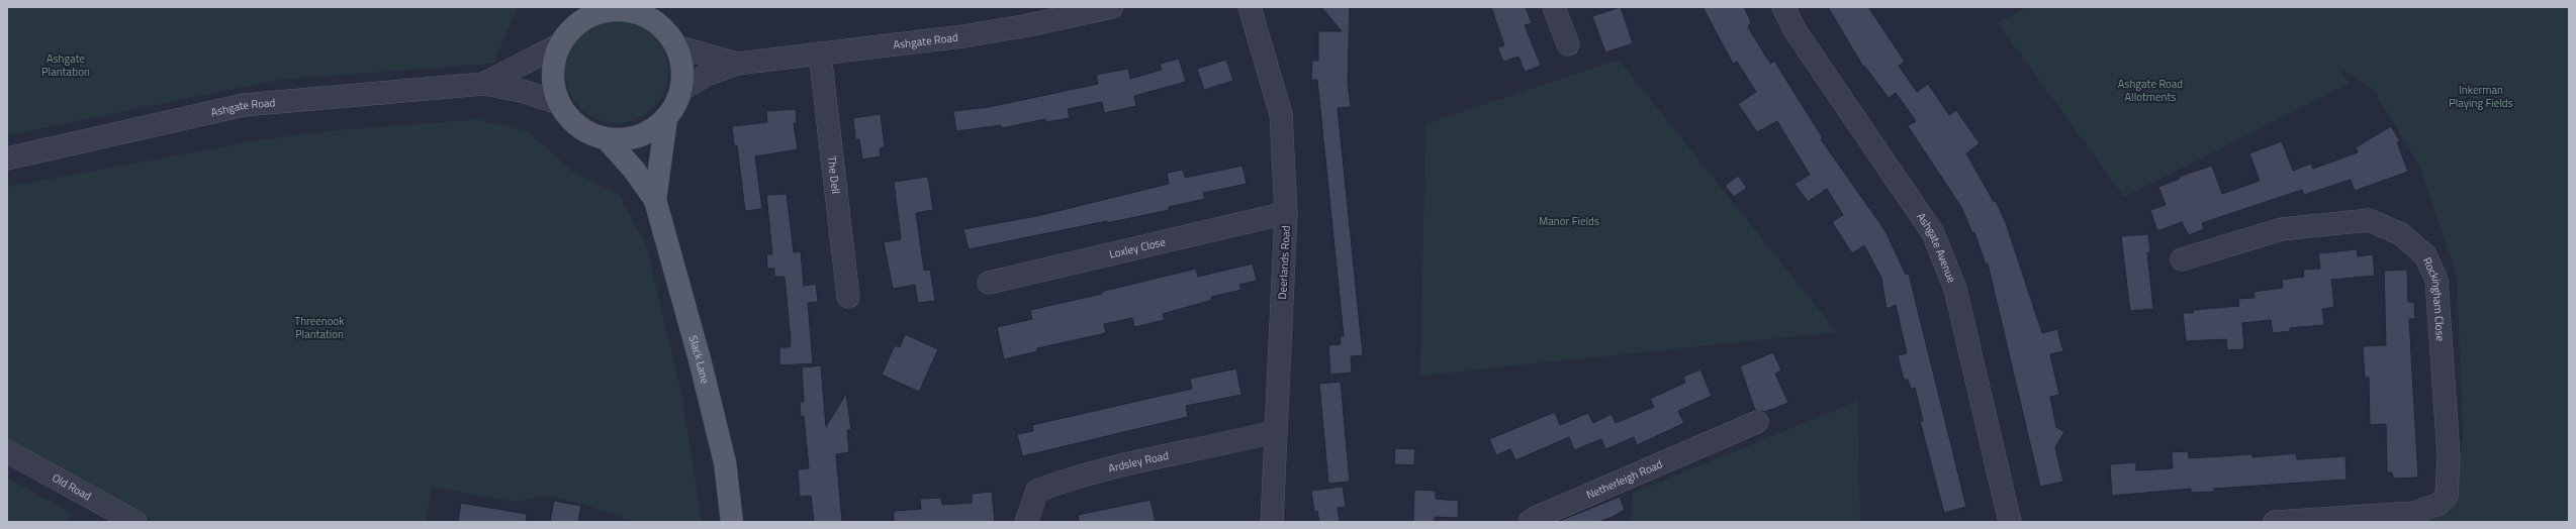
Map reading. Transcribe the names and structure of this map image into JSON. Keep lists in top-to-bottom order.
{
  "streets": {
    "main road": ["Slack Lane"],
    "street": [
      "Ashgate Road",
      "The Dell",
      "Ashgate Avenue",
      "Loxley Close",
      "Deerlands Road",
      "Rockingham Close",
      "Ardsley Road",
      "Netherleigh Road",
      "Old Road"
    ]
  },
  "crossings": [
    ["Ashgate Road", "The Dell"],
    ["Ashgate Road", "Slack Lane"],
    ["Loxley Close", "Deerlands Road"],
    ["Deerlands Road", "Ardsley Road"]
  ],
  "parks": [
    "Ashgate Plantation",
    "Ashgate Road Allotments",
    "Inkerman Playing Fields",
    "Manor Fields",
    "Threenook Plantation"
  ]
}
